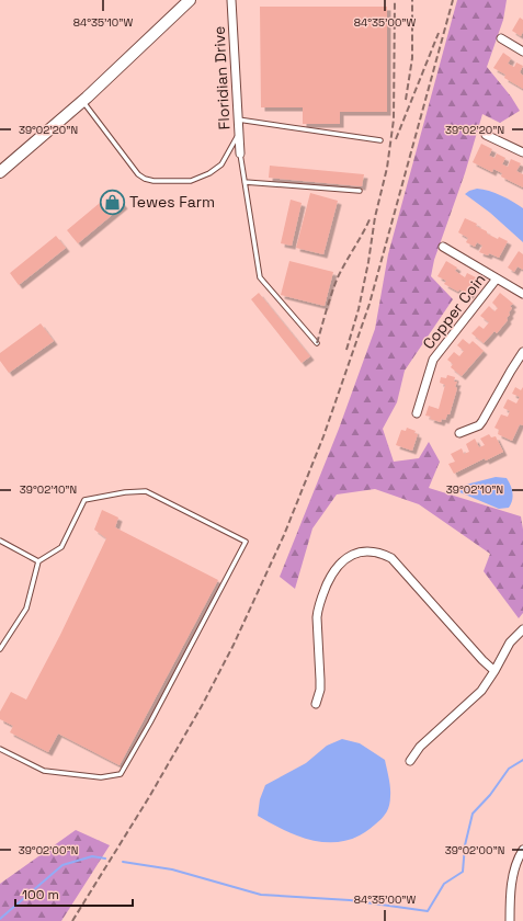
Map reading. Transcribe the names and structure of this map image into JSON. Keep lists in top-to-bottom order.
{
  "streets": {
    "street": ["Floridian Drive", "Copper Coin"]
  },
  "places": {
    "shop": ["Tewes Farm"]
  },
  "scale_bar": "100 m",
  "coordinates": [
    "84°35'10\"W",
    "84°35'00\"W",
    "39°02'20\"N",
    "39°02'10\"N",
    "39°02'00\"N"
  ]
}
